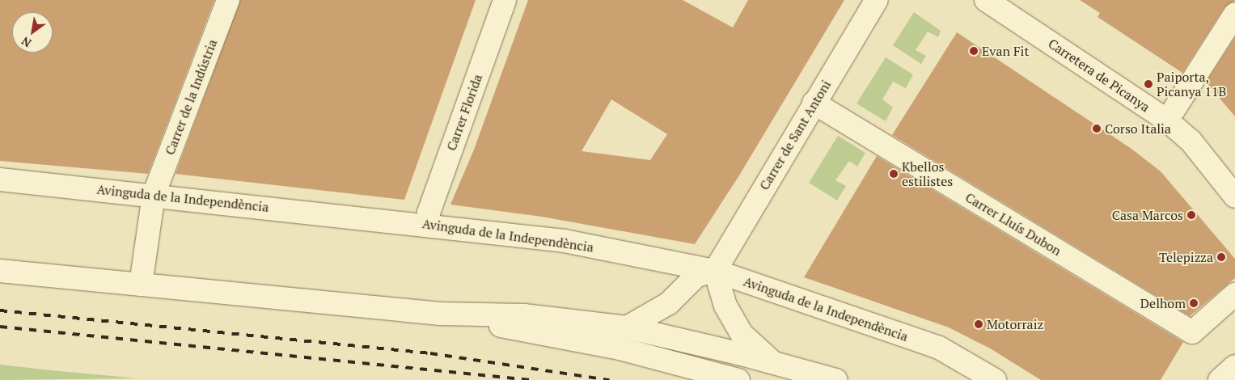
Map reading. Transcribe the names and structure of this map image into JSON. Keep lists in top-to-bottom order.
{
  "streets": {
    "street": [
      "Carretera de Picanya",
      "Carrer de la Indústria",
      "Carrer Florida",
      "Carrer de Sant Antoni",
      "Avinguda de la Independència",
      "Carrer Lluís Dubon"
    ]
  },
  "crossings": [
    ["Carrer de la Indústria", "Avinguda de la Independència"],
    ["Carrer Florida", "Avinguda de la Independència"],
    ["Carrer de Sant Antoni", "Avinguda de la Independència"],
    ["Carrer de Sant Antoni", "Carrer Lluís Dubon"]
  ],
  "places": [
    "Evan Fit",
    "Paiporta, Picanya 11B",
    "Corso Italia",
    "Kbellos estilistes",
    "Casa Marcos",
    "Telepizza",
    "Delhom",
    "Motorraiz"
  ],
  "north": "bottom left"
}
